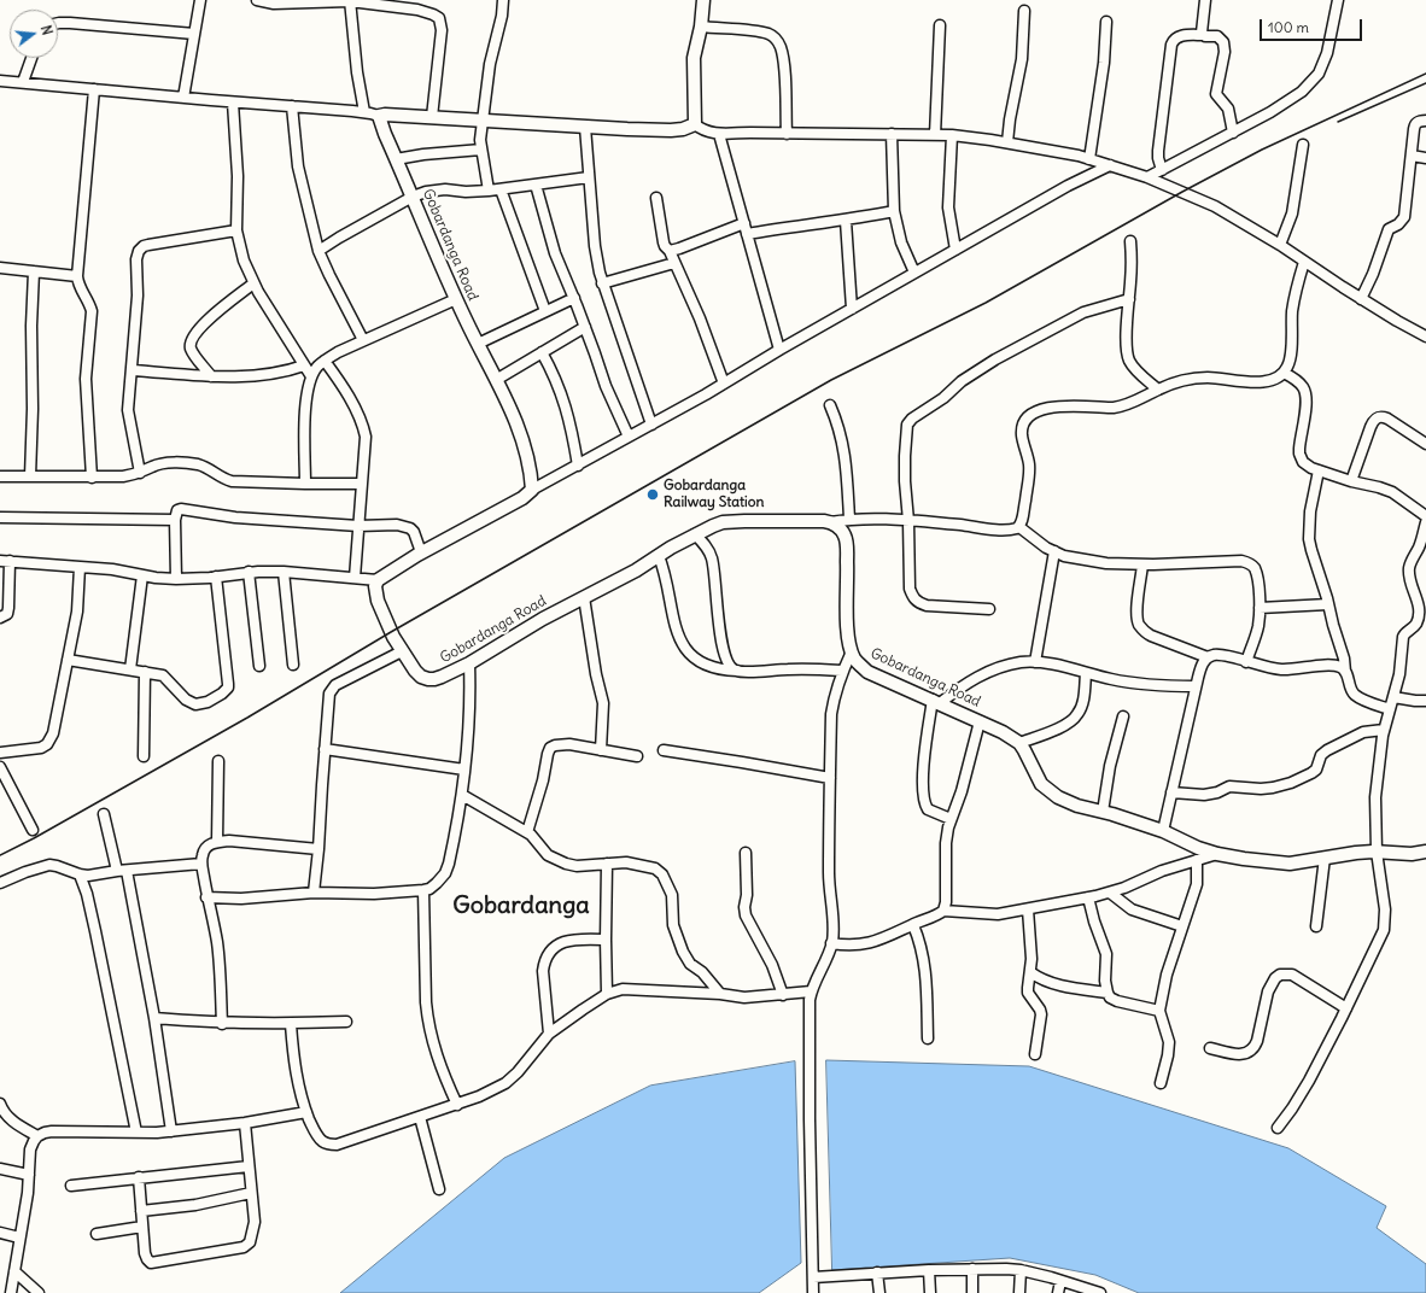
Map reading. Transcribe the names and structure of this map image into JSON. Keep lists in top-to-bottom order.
{
  "streets": {
    "main road": ["Gobardanga Road"]
  },
  "districts": ["Gobardanga"],
  "places": ["Gobardanga Railway Station"],
  "scale_bar": "100 m",
  "north": "right"
}
